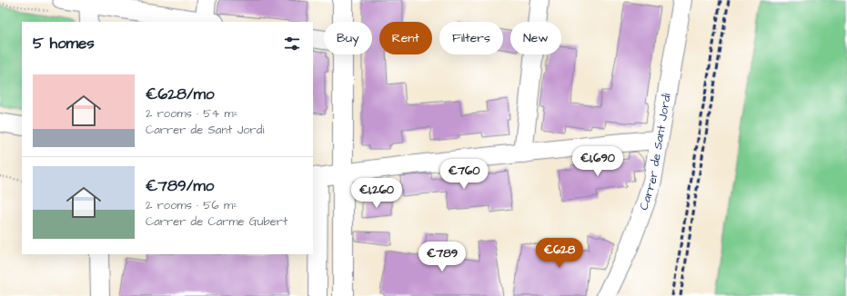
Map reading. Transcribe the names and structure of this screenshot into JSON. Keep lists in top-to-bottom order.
{
  "streets": {
    "street": ["Carrer de Sant Jordi"]
  },
  "page": {
    "chip": [
      "Buy",
      "Rent",
      "Filters",
      "New"
    ],
    "heading": "5 homes",
    "list": [
      {
        "name": "€628/mo",
        "note": "2 rooms · 54 m² · Carrer de Sant Jordi"
      },
      {
        "name": "€789/mo",
        "note": "2 rooms · 56 m² · Carrer de Carme Gubert"
      }
    ],
    "price": [
      "€1,690",
      "€760",
      "€1,260",
      "€628",
      "€789"
    ]
  }
}
